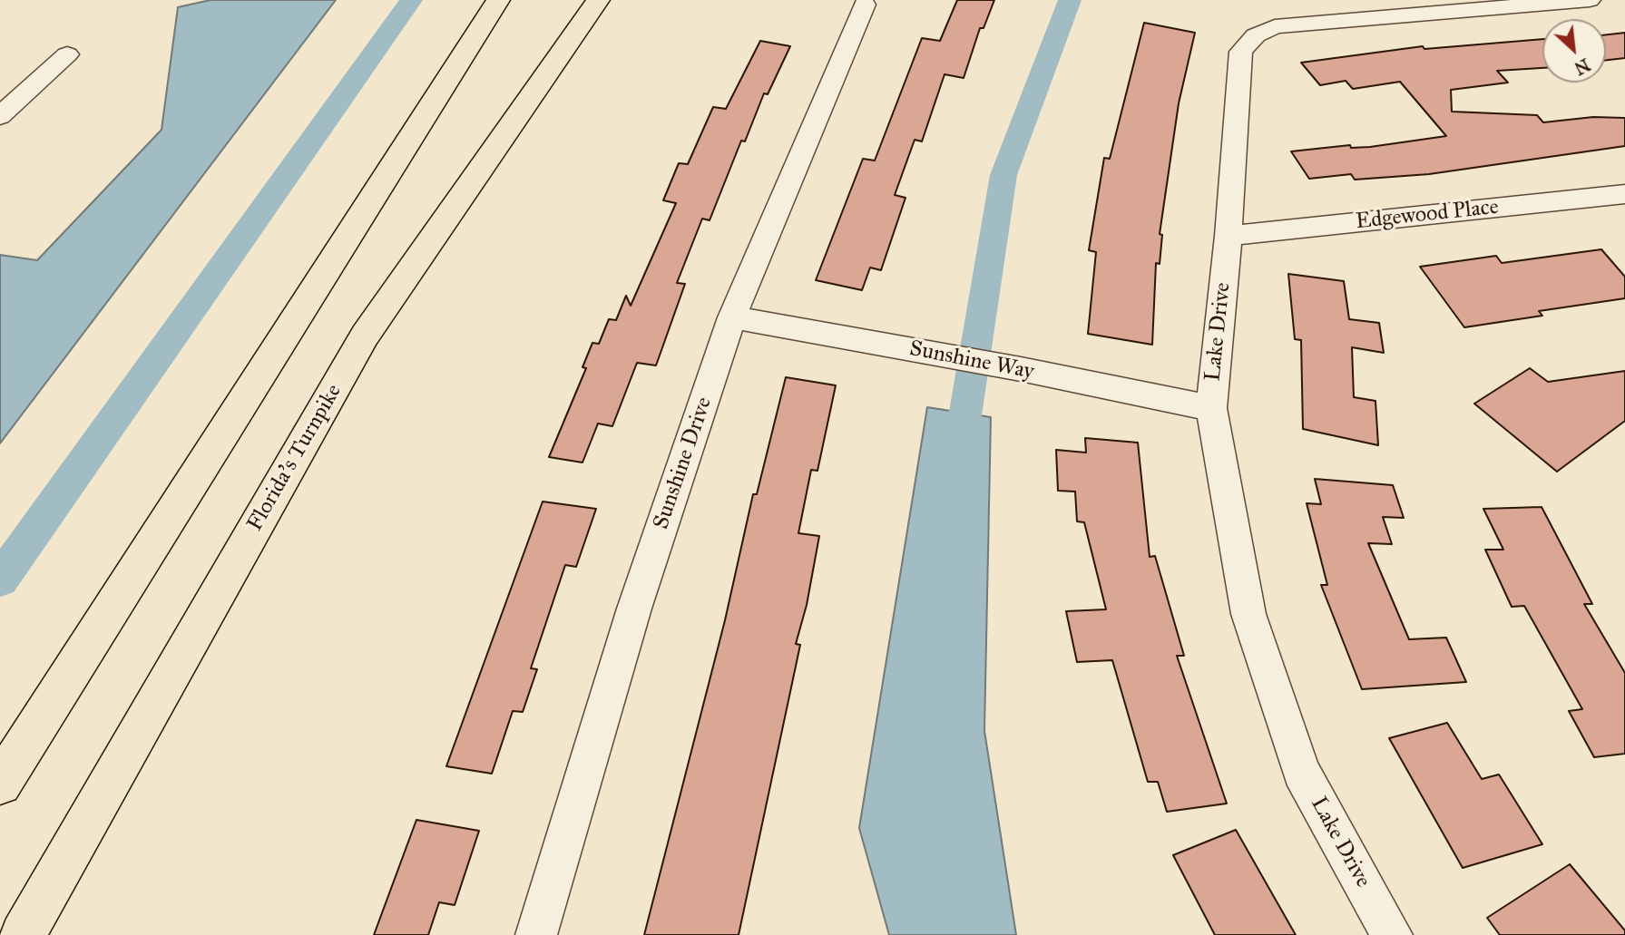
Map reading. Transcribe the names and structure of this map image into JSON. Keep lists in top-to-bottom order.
{
  "streets": {
    "highway": ["Florida's Turnpike"],
    "street": [
      "Edgewood Place",
      "Lake Drive",
      "Sunshine Way",
      "Sunshine Drive"
    ]
  },
  "crossings": [
    ["Edgewood Place", "Lake Drive"],
    ["Lake Drive", "Sunshine Way"],
    ["Sunshine Way", "Sunshine Drive"]
  ],
  "north": "bottom right"
}
